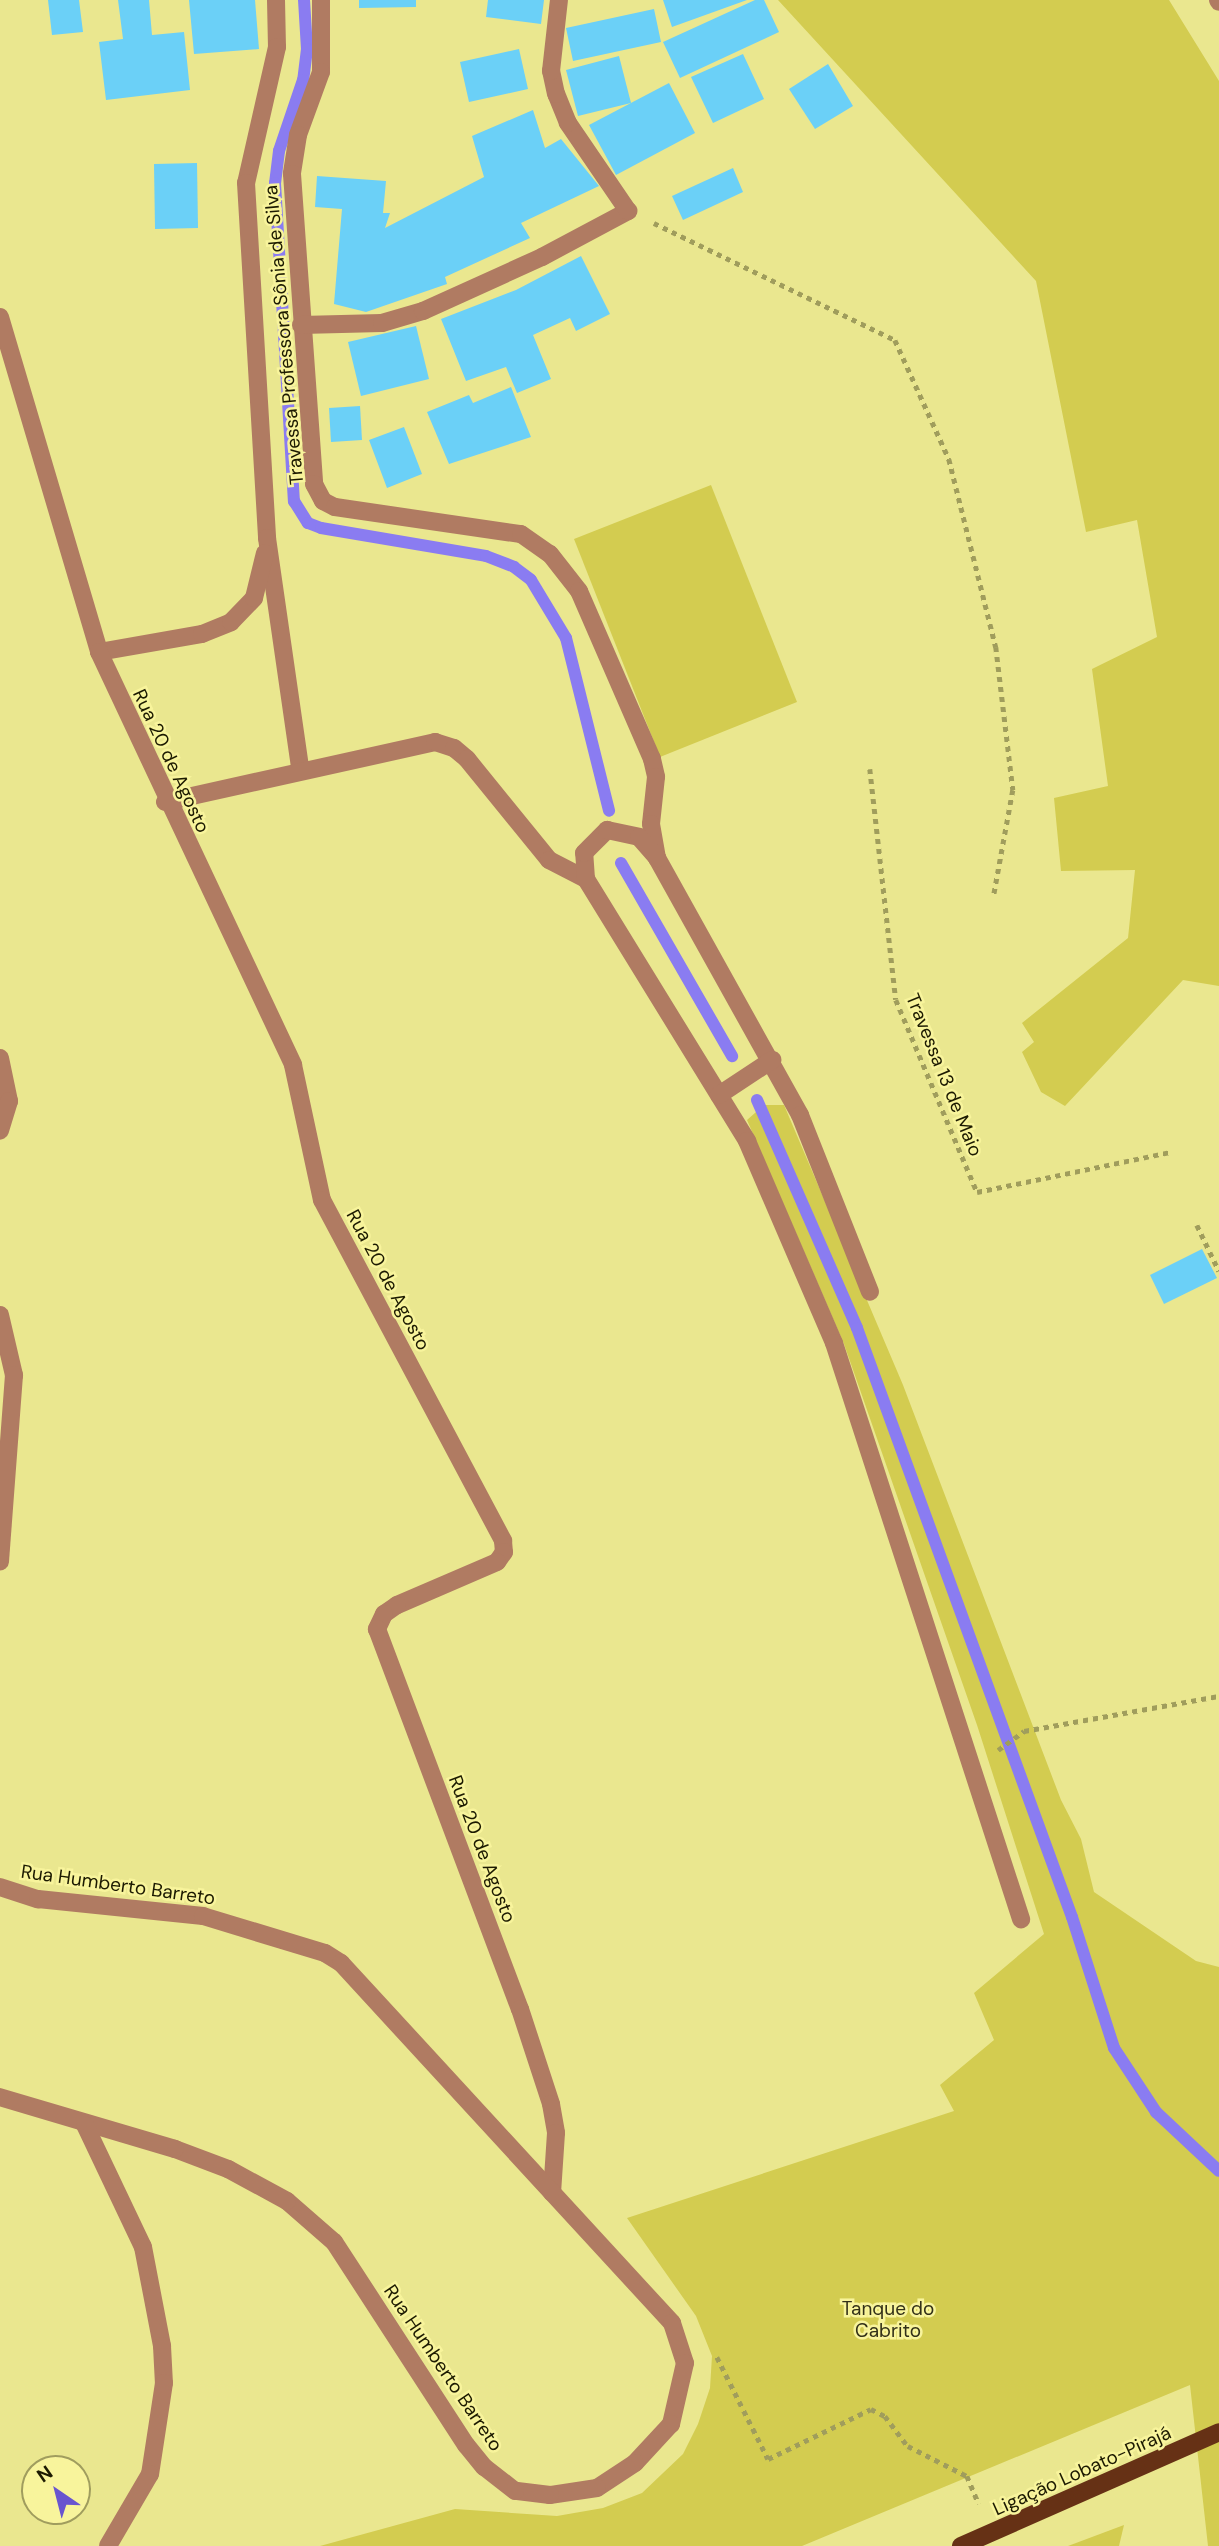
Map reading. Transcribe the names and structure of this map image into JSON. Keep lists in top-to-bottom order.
{
  "streets": {
    "main road": ["Ligação Lobato-Pirajá"],
    "street": ["Travessa Professora Sônia de Silva", "Rua 20 de Agosto", "Rua Humberto Barreto"],
    "path": ["Travessa 13 de Maio"]
  },
  "crossings": [
    ["Rua 20 de Agosto", "Rua Humberto Barreto"]
  ],
  "parks": ["Tanque do Cabrito"],
  "north": "top left"
}
